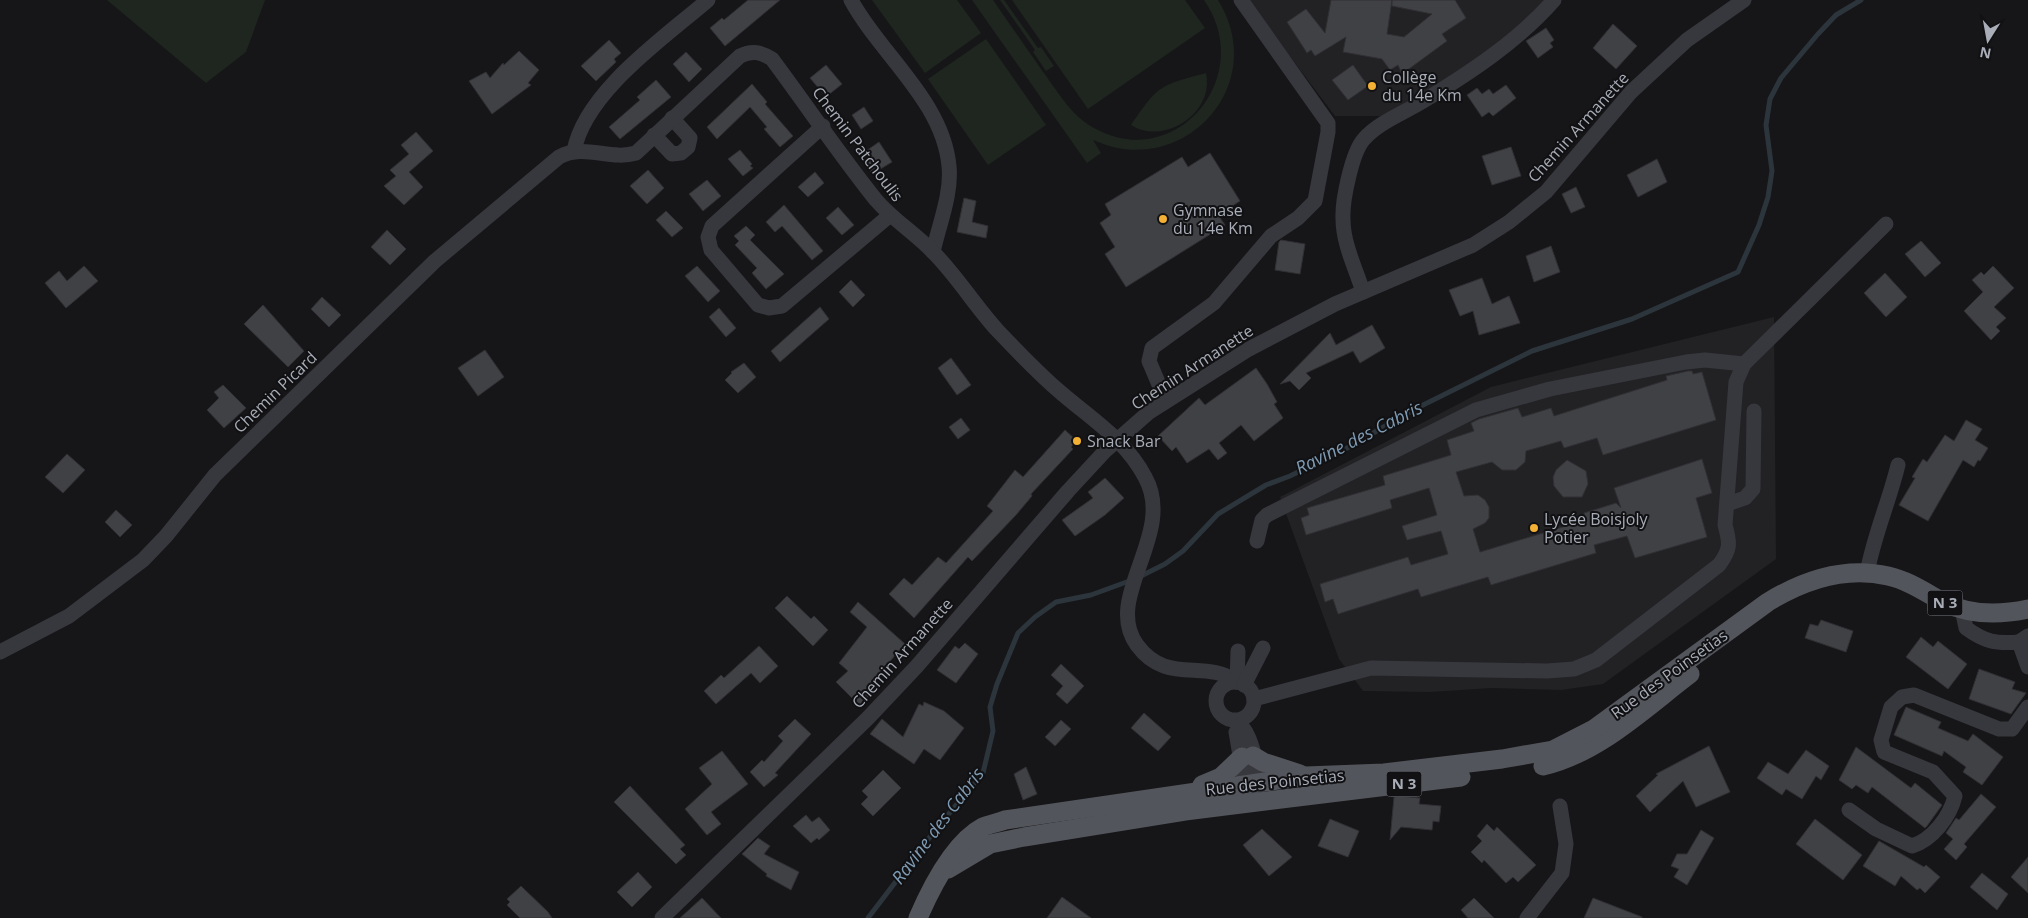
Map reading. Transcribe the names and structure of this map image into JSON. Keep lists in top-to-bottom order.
{
  "streets": {
    "main road": ["N 3", "Rue des Poinsetias"],
    "street": ["Chemin Armanette", "Chemin Patchoulis", "Chemin Picard"]
  },
  "crossings": [
    ["Chemin Armanette", "Chemin Patchoulis"]
  ],
  "water": ["Ravine des Cabris"],
  "places": [
    "Collège du 14e Km",
    "Gymnase du 14e Km",
    "Snack Bar",
    "Lycée Boisjoly Potier"
  ],
  "north": "bottom"
}
